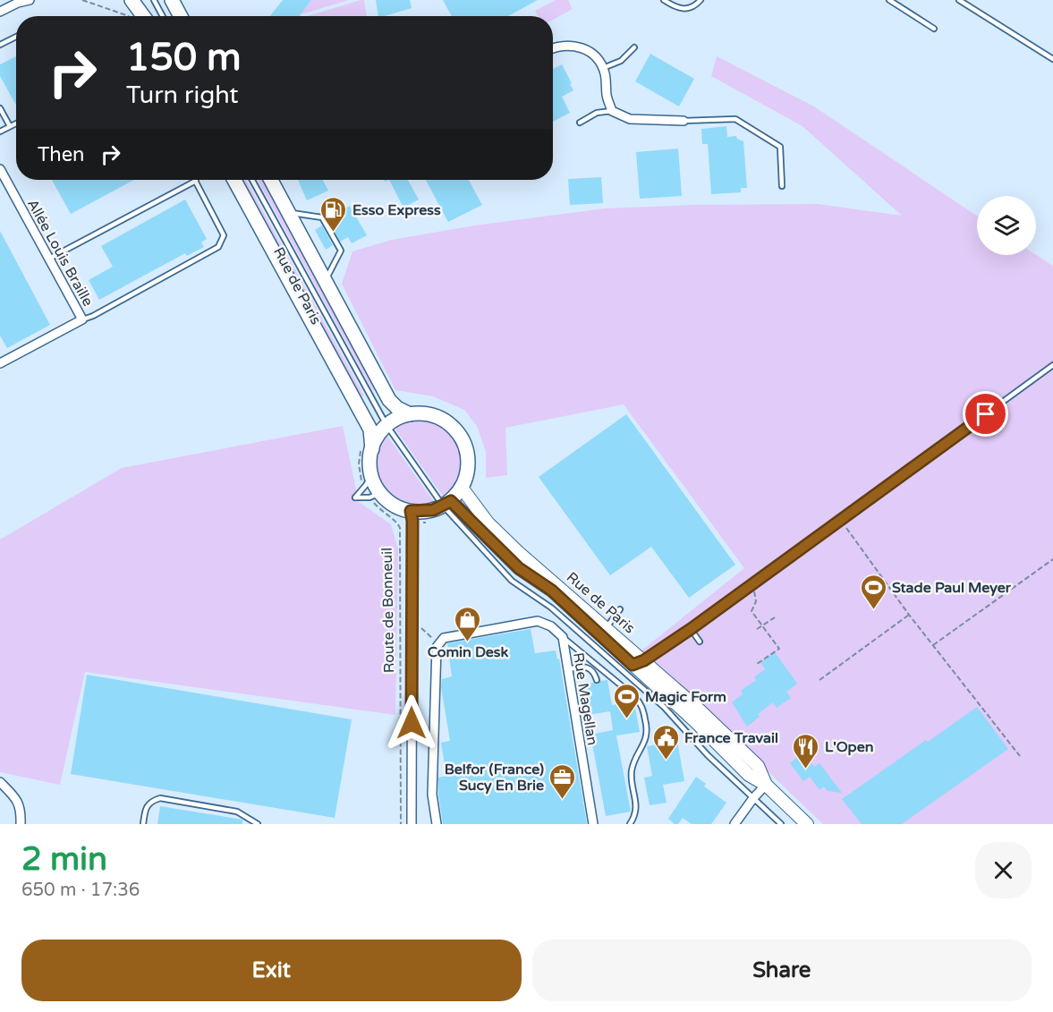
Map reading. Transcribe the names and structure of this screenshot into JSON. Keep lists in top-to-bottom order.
{
  "streets": {
    "main road": ["Rue de Paris"],
    "street": ["Allée Louis Braille", "Route de Bonneuil", "Rue Magellan"]
  },
  "places": {
    "fuel station": ["Esso Express"],
    "sports": ["Stade Paul Meyer", "Magic Form"],
    "shop": ["Comin Desk"],
    "public building": ["France Travail"],
    "restaurant": ["L'Open"],
    "office": ["Belfor (France) Sucy En Brie"]
  },
  "page": {
    "turn": ["150 m", "Turn right"],
    "then": "Then",
    "heading": ["2 min", "650 m · 17:36"],
    "buttons": ["Exit", "Share"]
  }
}
